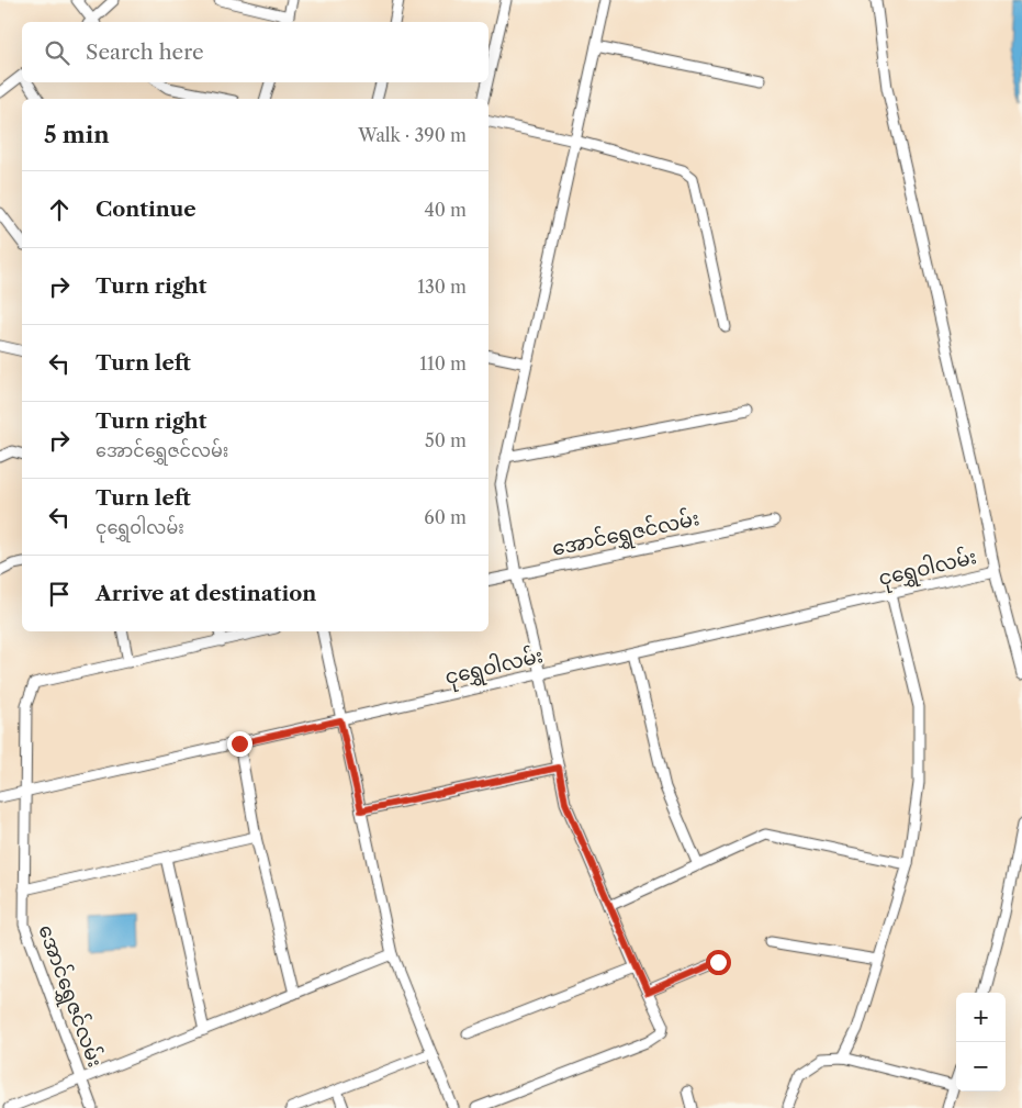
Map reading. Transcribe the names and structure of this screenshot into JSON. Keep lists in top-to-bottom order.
{
  "streets": {
    "street": ["အောင်ရွှေဇင်လမ်း", "ငုရွှေဝါလမ်း"]
  },
  "crossings": [
    ["အောင်ရွှေဇင်လမ်း", "ငုရွှေဝါလမ်း"]
  ],
  "page": {
    "search": "Search here",
    "heading": ["5 min", "Walk · 390 m"],
    "list": [
      ["Continue", "40 m"],
      ["Turn right", "130 m"],
      ["Turn left", "110 m"],
      ["Turn right", "အောင်ရွှေဇင်လမ်း", "50 m"],
      ["Turn left", "ငုရွှေဝါလမ်း", "60 m"],
      "Arrive at destination"
    ],
    "map_buttons": ["+", "−"]
  }
}
